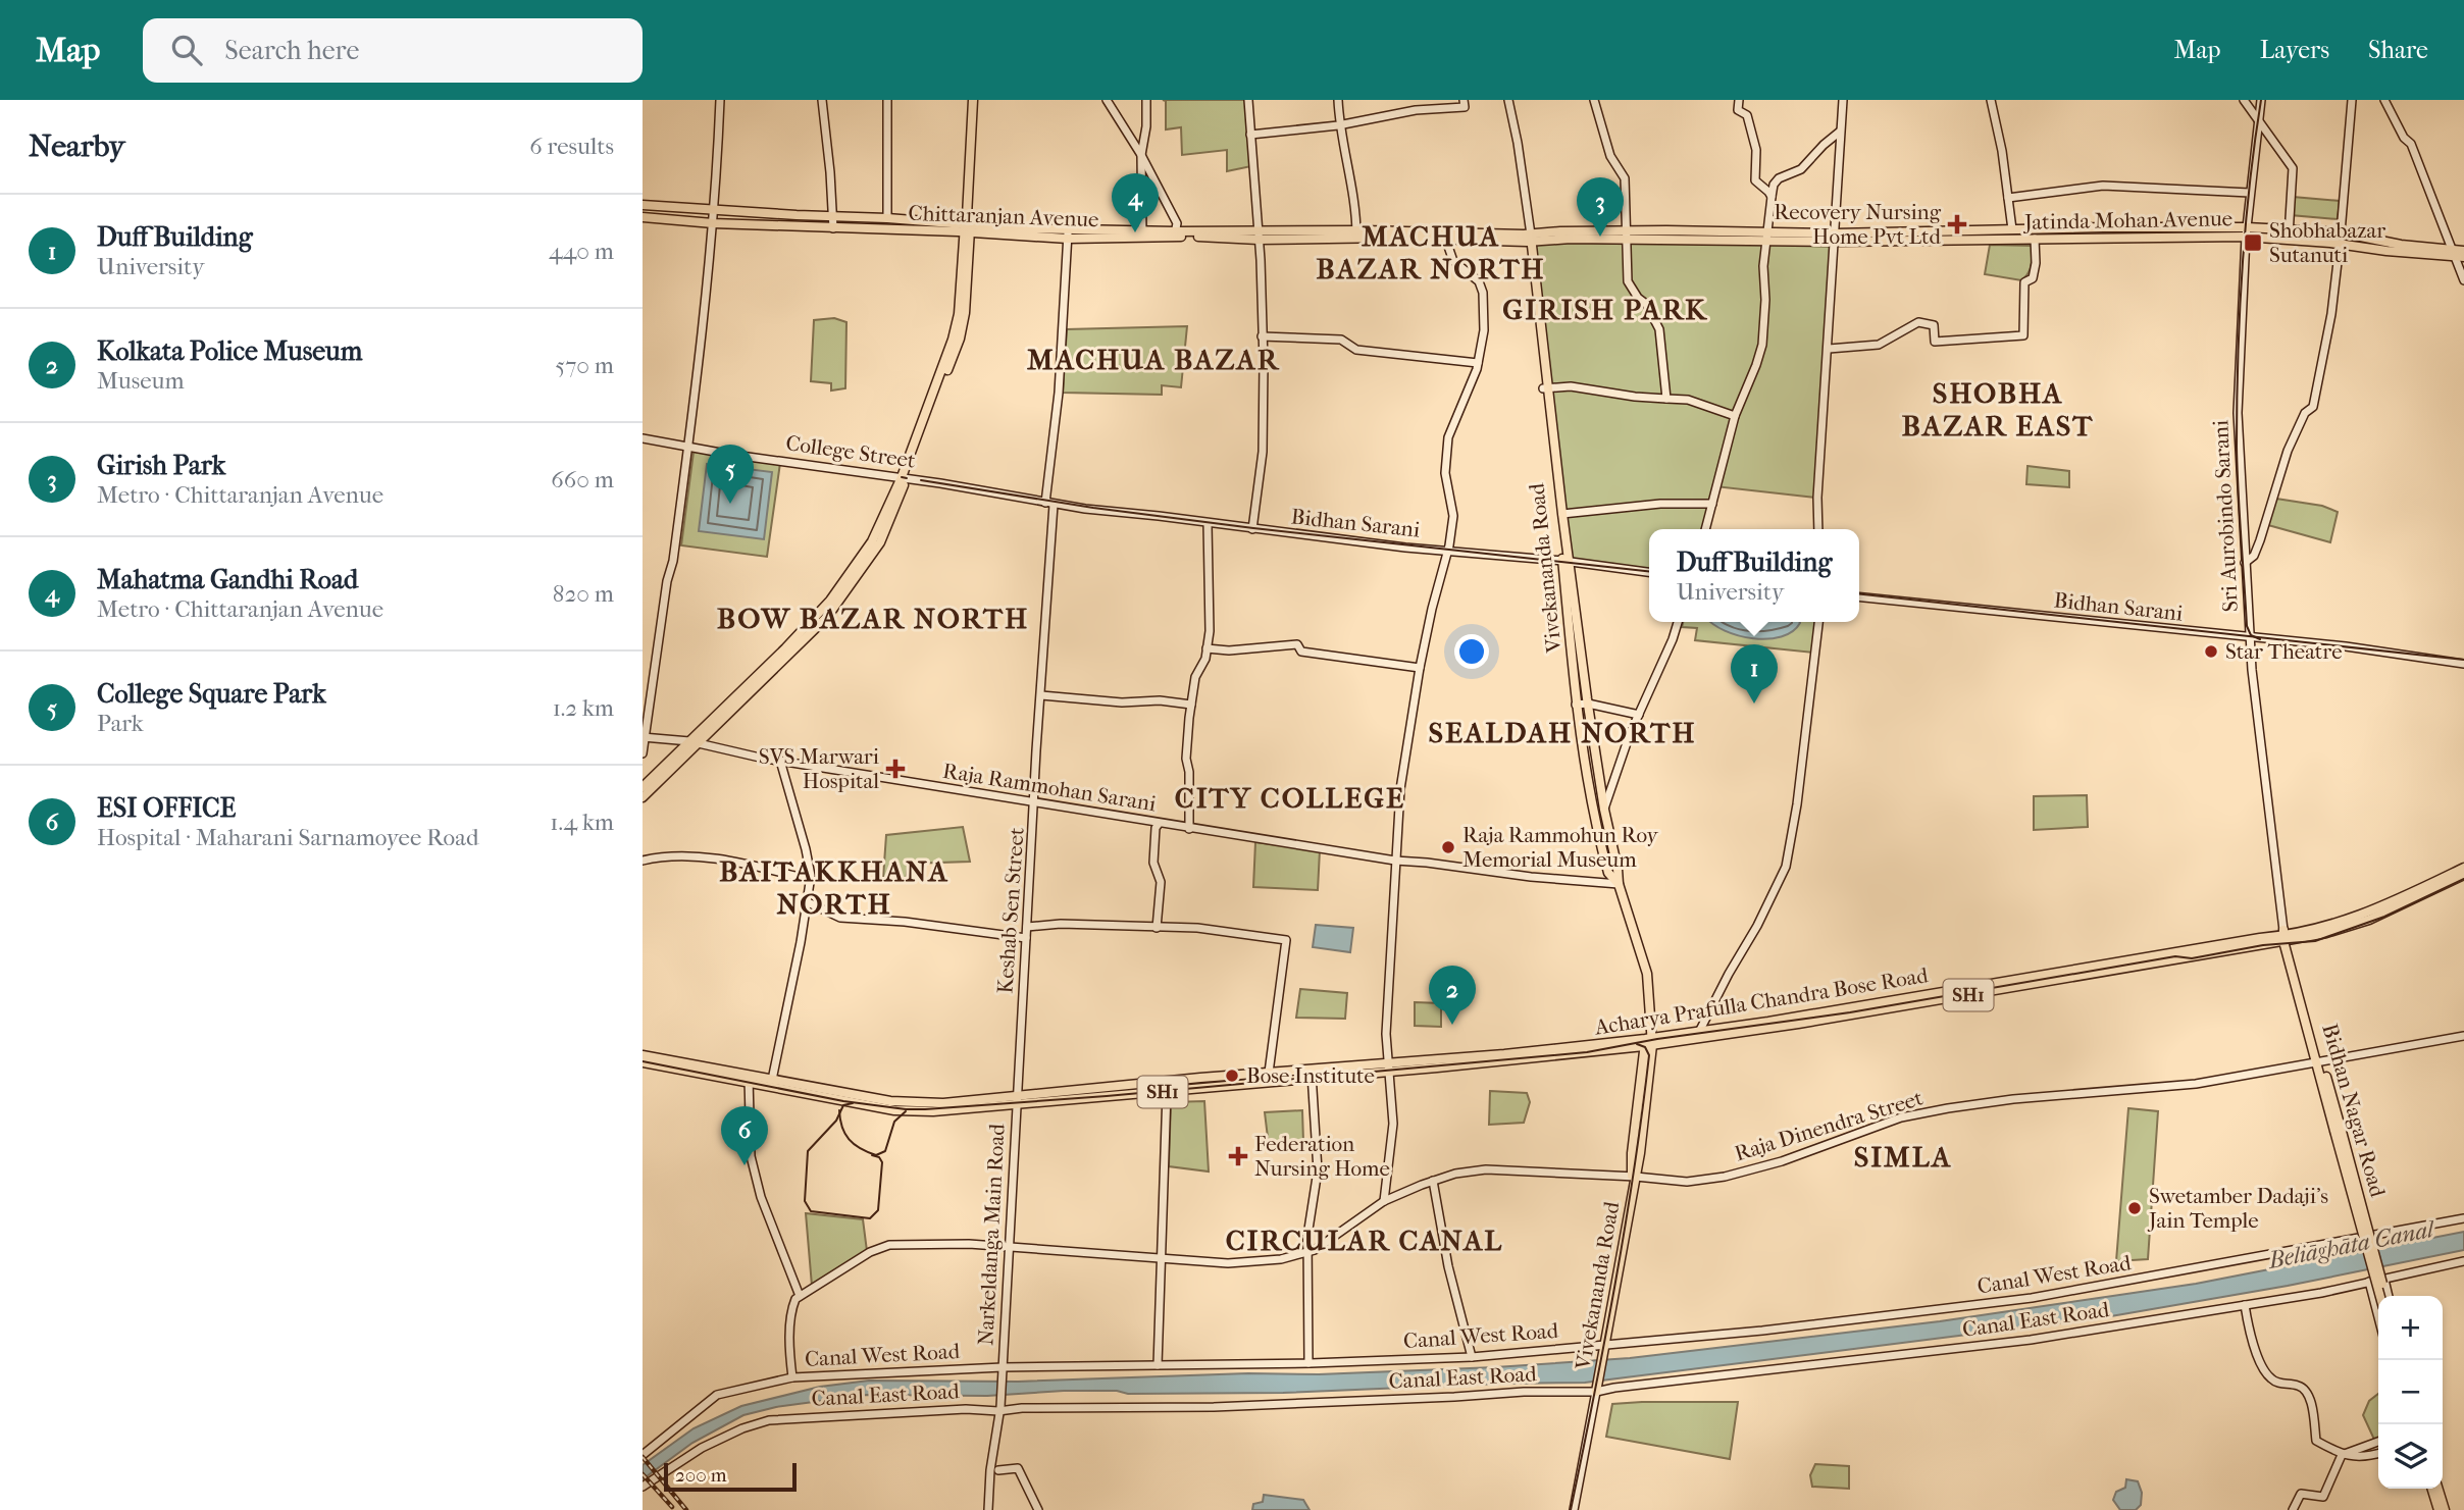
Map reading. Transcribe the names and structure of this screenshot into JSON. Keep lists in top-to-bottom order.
{
  "streets": {
    "main road": [
      "Chittaranjan Avenue",
      "Jatinda Mohan Avenue",
      "College Street",
      "Sri Aurobindo Sarani",
      "Bidhan Sarani",
      "Vivekananda Road",
      "Raja Rammohan Sarani",
      "Keshab Sen Street",
      "SH1",
      "Acharya Prafulla Chandra Bose Road",
      "Bidhan Nagar Road",
      "Raja Dinendra Street",
      "Narkeldanga Main Road",
      "Canal West Road",
      "Canal East Road"
    ]
  },
  "crossings": [
    ["Chittaranjan Avenue", "Keshab Sen Street"],
    ["Jatinda Mohan Avenue", "Sri Aurobindo Sarani"],
    ["College Street", "Bidhan Sarani"],
    ["College Street", "Keshab Sen Street"],
    ["Sri Aurobindo Sarani", "Bidhan Sarani"],
    ["Sri Aurobindo Sarani", "SH1"],
    ["Sri Aurobindo Sarani", "Acharya Prafulla Chandra Bose Road"],
    ["Bidhan Sarani", "Vivekananda Road"],
    ["Bidhan Sarani", "Keshab Sen Street"],
    ["Vivekananda Road", "Raja Rammohan Sarani"],
    ["Vivekananda Road", "Acharya Prafulla Chandra Bose Road"],
    ["Vivekananda Road", "Raja Dinendra Street"],
    ["Vivekananda Road", "Canal West Road"],
    ["Vivekananda Road", "Canal East Road"],
    ["Raja Rammohan Sarani", "Keshab Sen Street"],
    ["Keshab Sen Street", "SH1"],
    ["Keshab Sen Street", "Narkeldanga Main Road"],
    ["SH1", "Acharya Prafulla Chandra Bose Road"],
    ["SH1", "Narkeldanga Main Road"],
    ["Raja Dinendra Street", "Narkeldanga Main Road"],
    ["Narkeldanga Main Road", "Canal West Road"],
    ["Narkeldanga Main Road", "Canal East Road"]
  ],
  "districts": [
    "MACHUA BAZAR NORTH",
    "GIRISH PARK",
    "MACHUA BAZAR",
    "SHOBHA BAZAR EAST",
    "BOW BAZAR NORTH",
    "SEALDAH NORTH",
    "CITY COLLEGE",
    "BAITAKKHANA NORTH",
    "SIMLA",
    "CIRCULAR CANAL"
  ],
  "water": ["Beliāghāta Canal"],
  "places": {
    "health": ["Recovery Nursing Home Pvt Ltd", "SVS Marwari Hospital", "Federation Nursing Home"],
    "transit": ["Shobhabazar Sutanuti"],
    "other": [
      "Star Theatre",
      "Raja Rammohun Roy Memorial Museum",
      "Bose Institute",
      "Swetamber Dadaji's Jain Temple"
    ]
  },
  "scale_bar": "200 m",
  "page": {
    "header": "Map",
    "search": "Search here",
    "nav": ["Map", "Layers", "Share"],
    "heading": ["Nearby", "6 results"],
    "pins": [
      "4",
      "3",
      "5",
      "1",
      "2",
      "6"
    ],
    "list": [
      {
        "mark": "1",
        "name": "Duff Building",
        "note": "University",
        "value": "440 m"
      },
      {
        "mark": "2",
        "name": "Kolkata Police Museum",
        "note": "Museum",
        "value": "570 m"
      },
      {
        "mark": "3",
        "name": "Girish Park",
        "note": "Metro · Chittaranjan Avenue",
        "value": "660 m"
      },
      {
        "mark": "4",
        "name": "Mahatma Gandhi Road",
        "note": "Metro · Chittaranjan Avenue",
        "value": "820 m"
      },
      {
        "mark": "5",
        "name": "College Square Park",
        "note": "Park",
        "value": "1.2 km"
      },
      {
        "mark": "6",
        "name": "ESI OFFICE",
        "note": "Hospital · Maharani Sarnamoyee Road",
        "value": "1.4 km"
      }
    ],
    "popup": ["Duff Building", "University"],
    "map_buttons": ["+", "−"],
    "scale": "200 m"
  }
}
